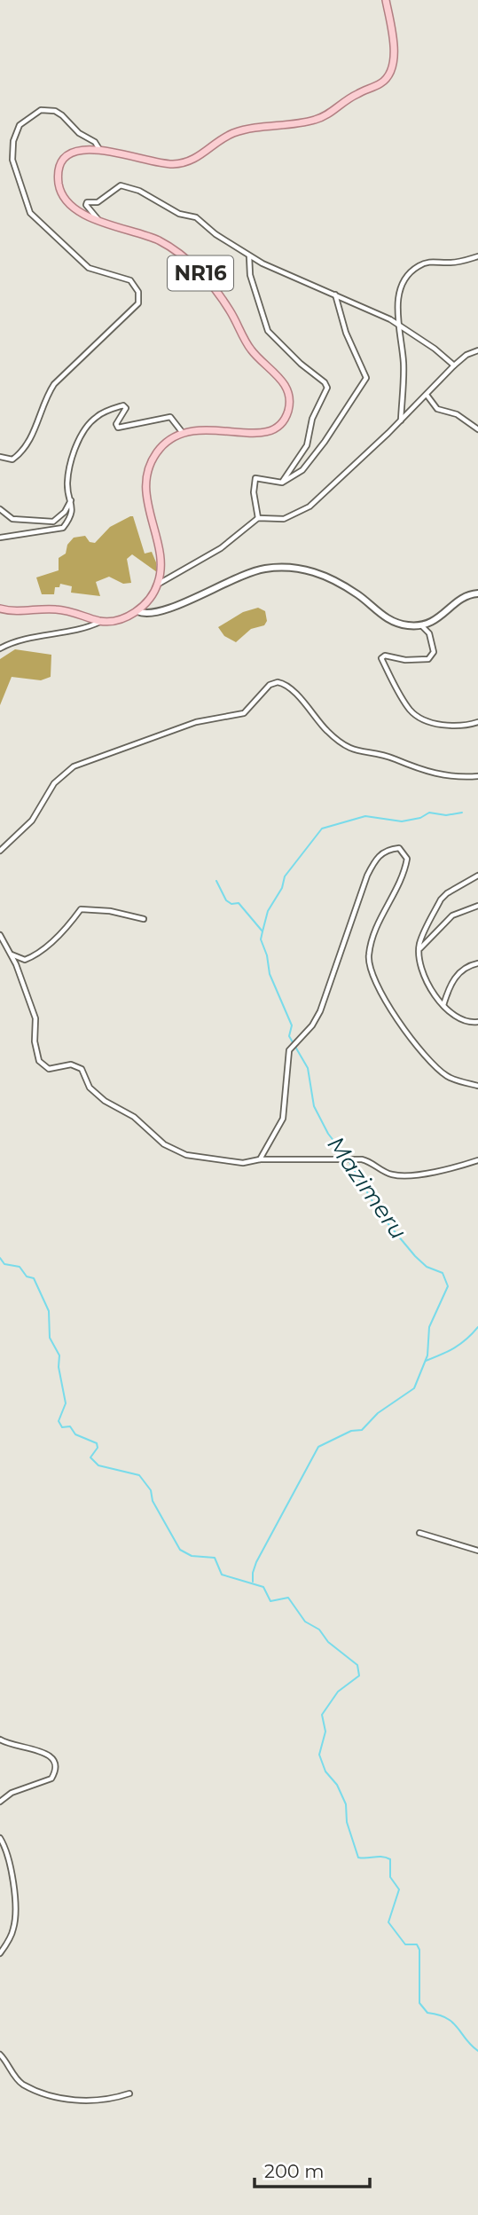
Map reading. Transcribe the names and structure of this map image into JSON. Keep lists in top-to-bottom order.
{
  "streets": {
    "main road": ["NR16"]
  },
  "water": ["Mazimeru"],
  "scale_bar": "200 m"
}
